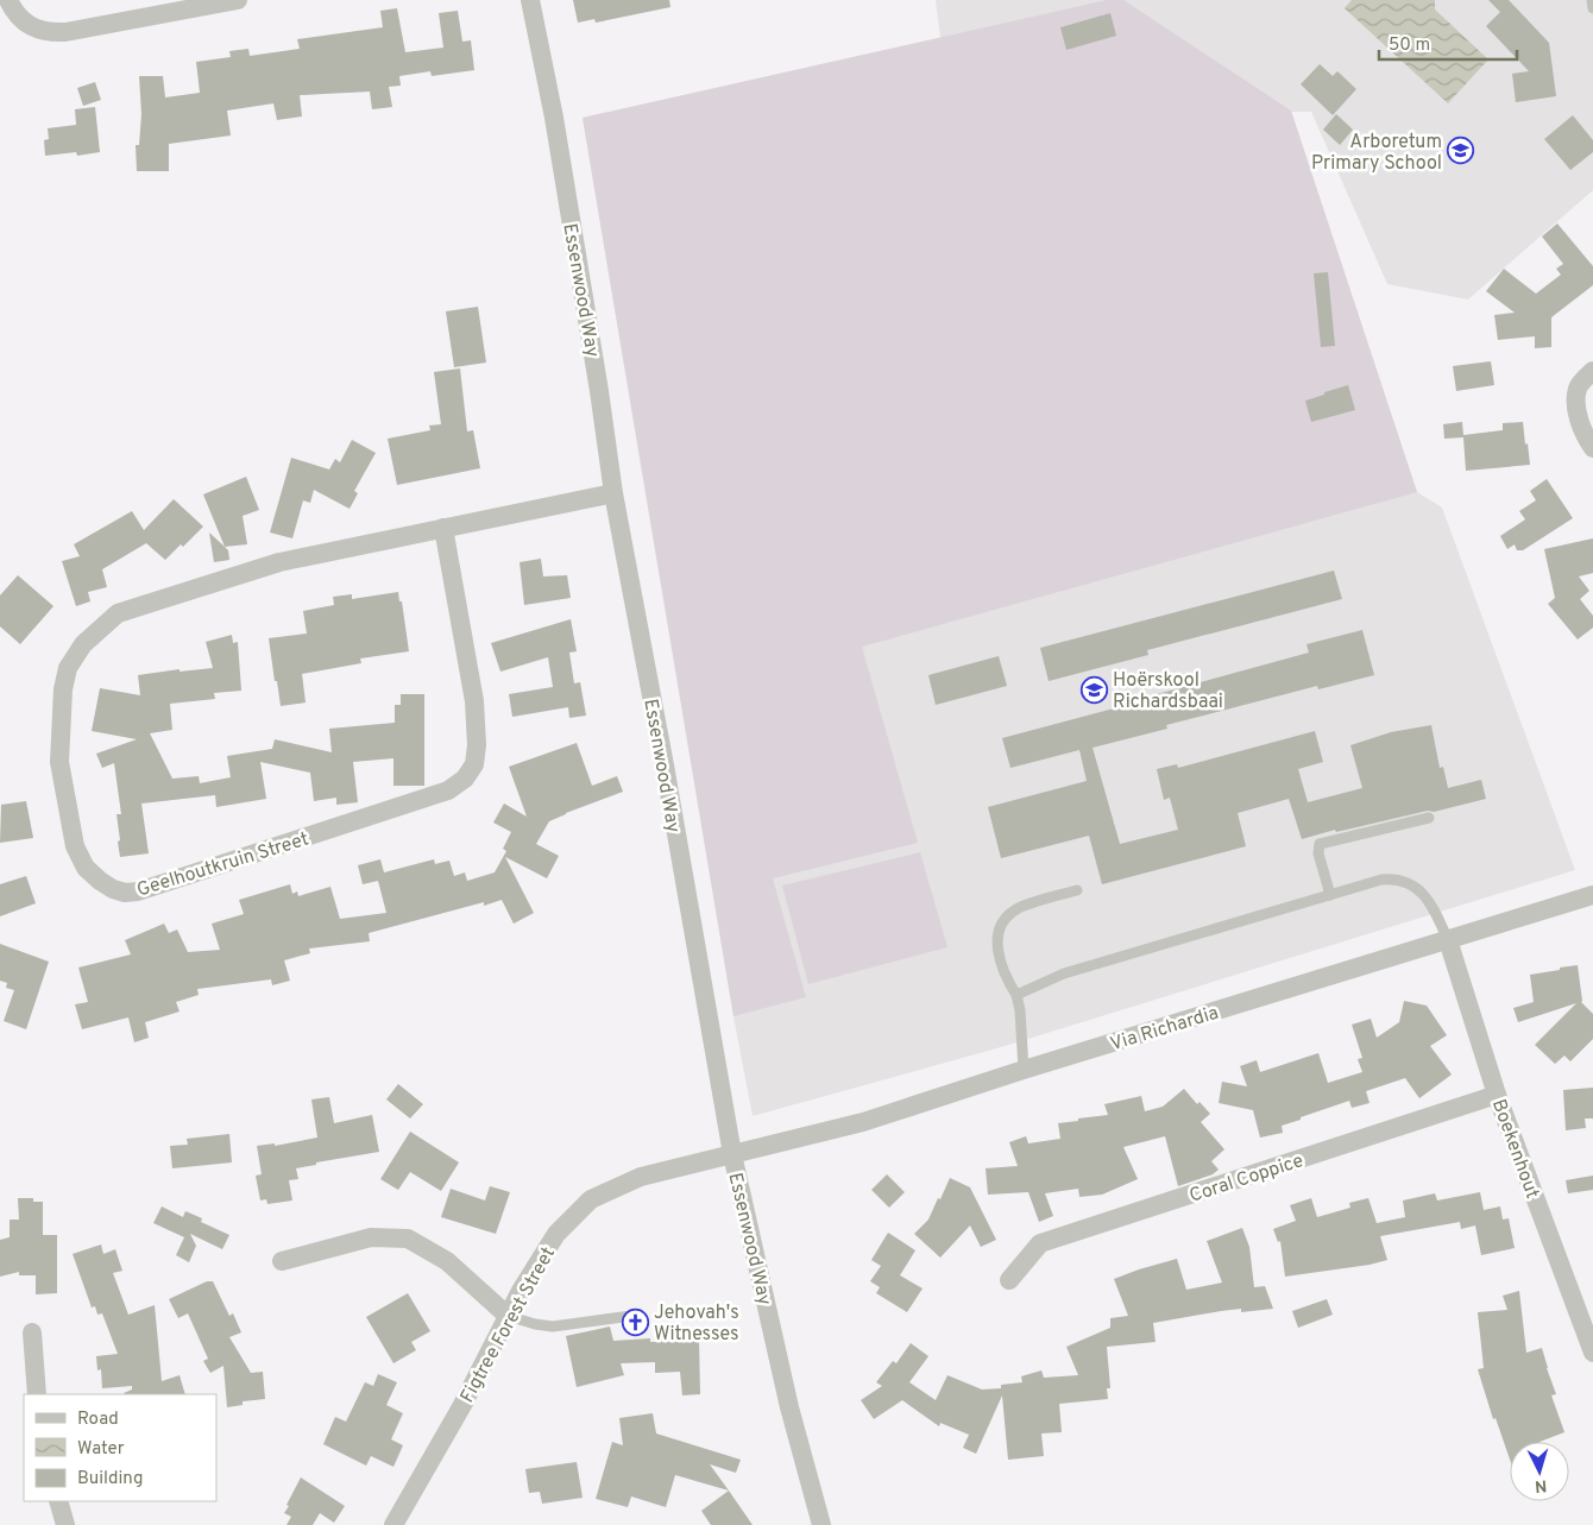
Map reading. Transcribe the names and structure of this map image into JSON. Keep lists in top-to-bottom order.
{
  "streets": {
    "street": [
      "Essenwood Way",
      "Geelhoutkruin Street",
      "Via Richardia",
      "Boekenhout",
      "Coral Coppice",
      "Figtree Forest Street"
    ]
  },
  "crossings": [
    ["Essenwood Way", "Geelhoutkruin Street"],
    ["Essenwood Way", "Via Richardia"],
    ["Essenwood Way", "Figtree Forest Street"],
    ["Via Richardia", "Boekenhout"],
    ["Via Richardia", "Figtree Forest Street"],
    ["Boekenhout", "Coral Coppice"]
  ],
  "places": {
    "school or university": ["Arboretum Primary School", "Hoërskool Richardsbaai"],
    "church": ["Jehovah's Witnesses"]
  },
  "legend": ["Road", "Water", "Building"],
  "scale_bar": "50 m",
  "north": "bottom"
}
